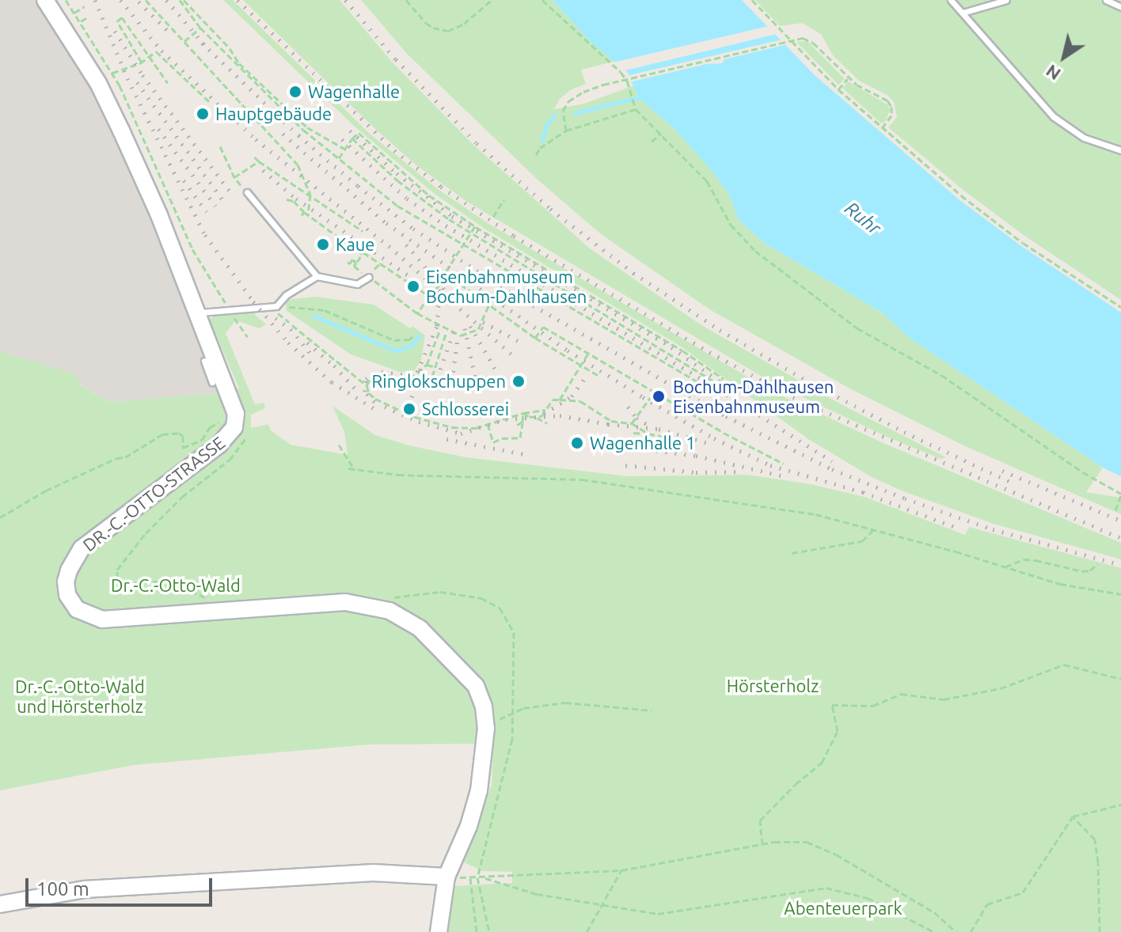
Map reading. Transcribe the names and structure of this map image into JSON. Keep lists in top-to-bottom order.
{
  "streets": {
    "street": ["DR.-C.-OTTO-STRASSE"]
  },
  "water": ["Ruhr"],
  "parks": [
    "Dr.-C.-Otto-Wald",
    "Dr.-C.-Otto-Wald und Hörsterholz",
    "Hörsterholz",
    "Abenteuerpark"
  ],
  "places": [
    "Wagenhalle",
    "Hauptgebäude",
    "Kaue",
    "Eisenbahnmuseum Bochum-Dahlhausen",
    "Ringlokschuppen",
    "Bochum-Dahlhausen Eisenbahnmuseum",
    "Schlosserei",
    "Wagenhalle 1"
  ],
  "scale_bar": "100 m",
  "north": "bottom left"
}
